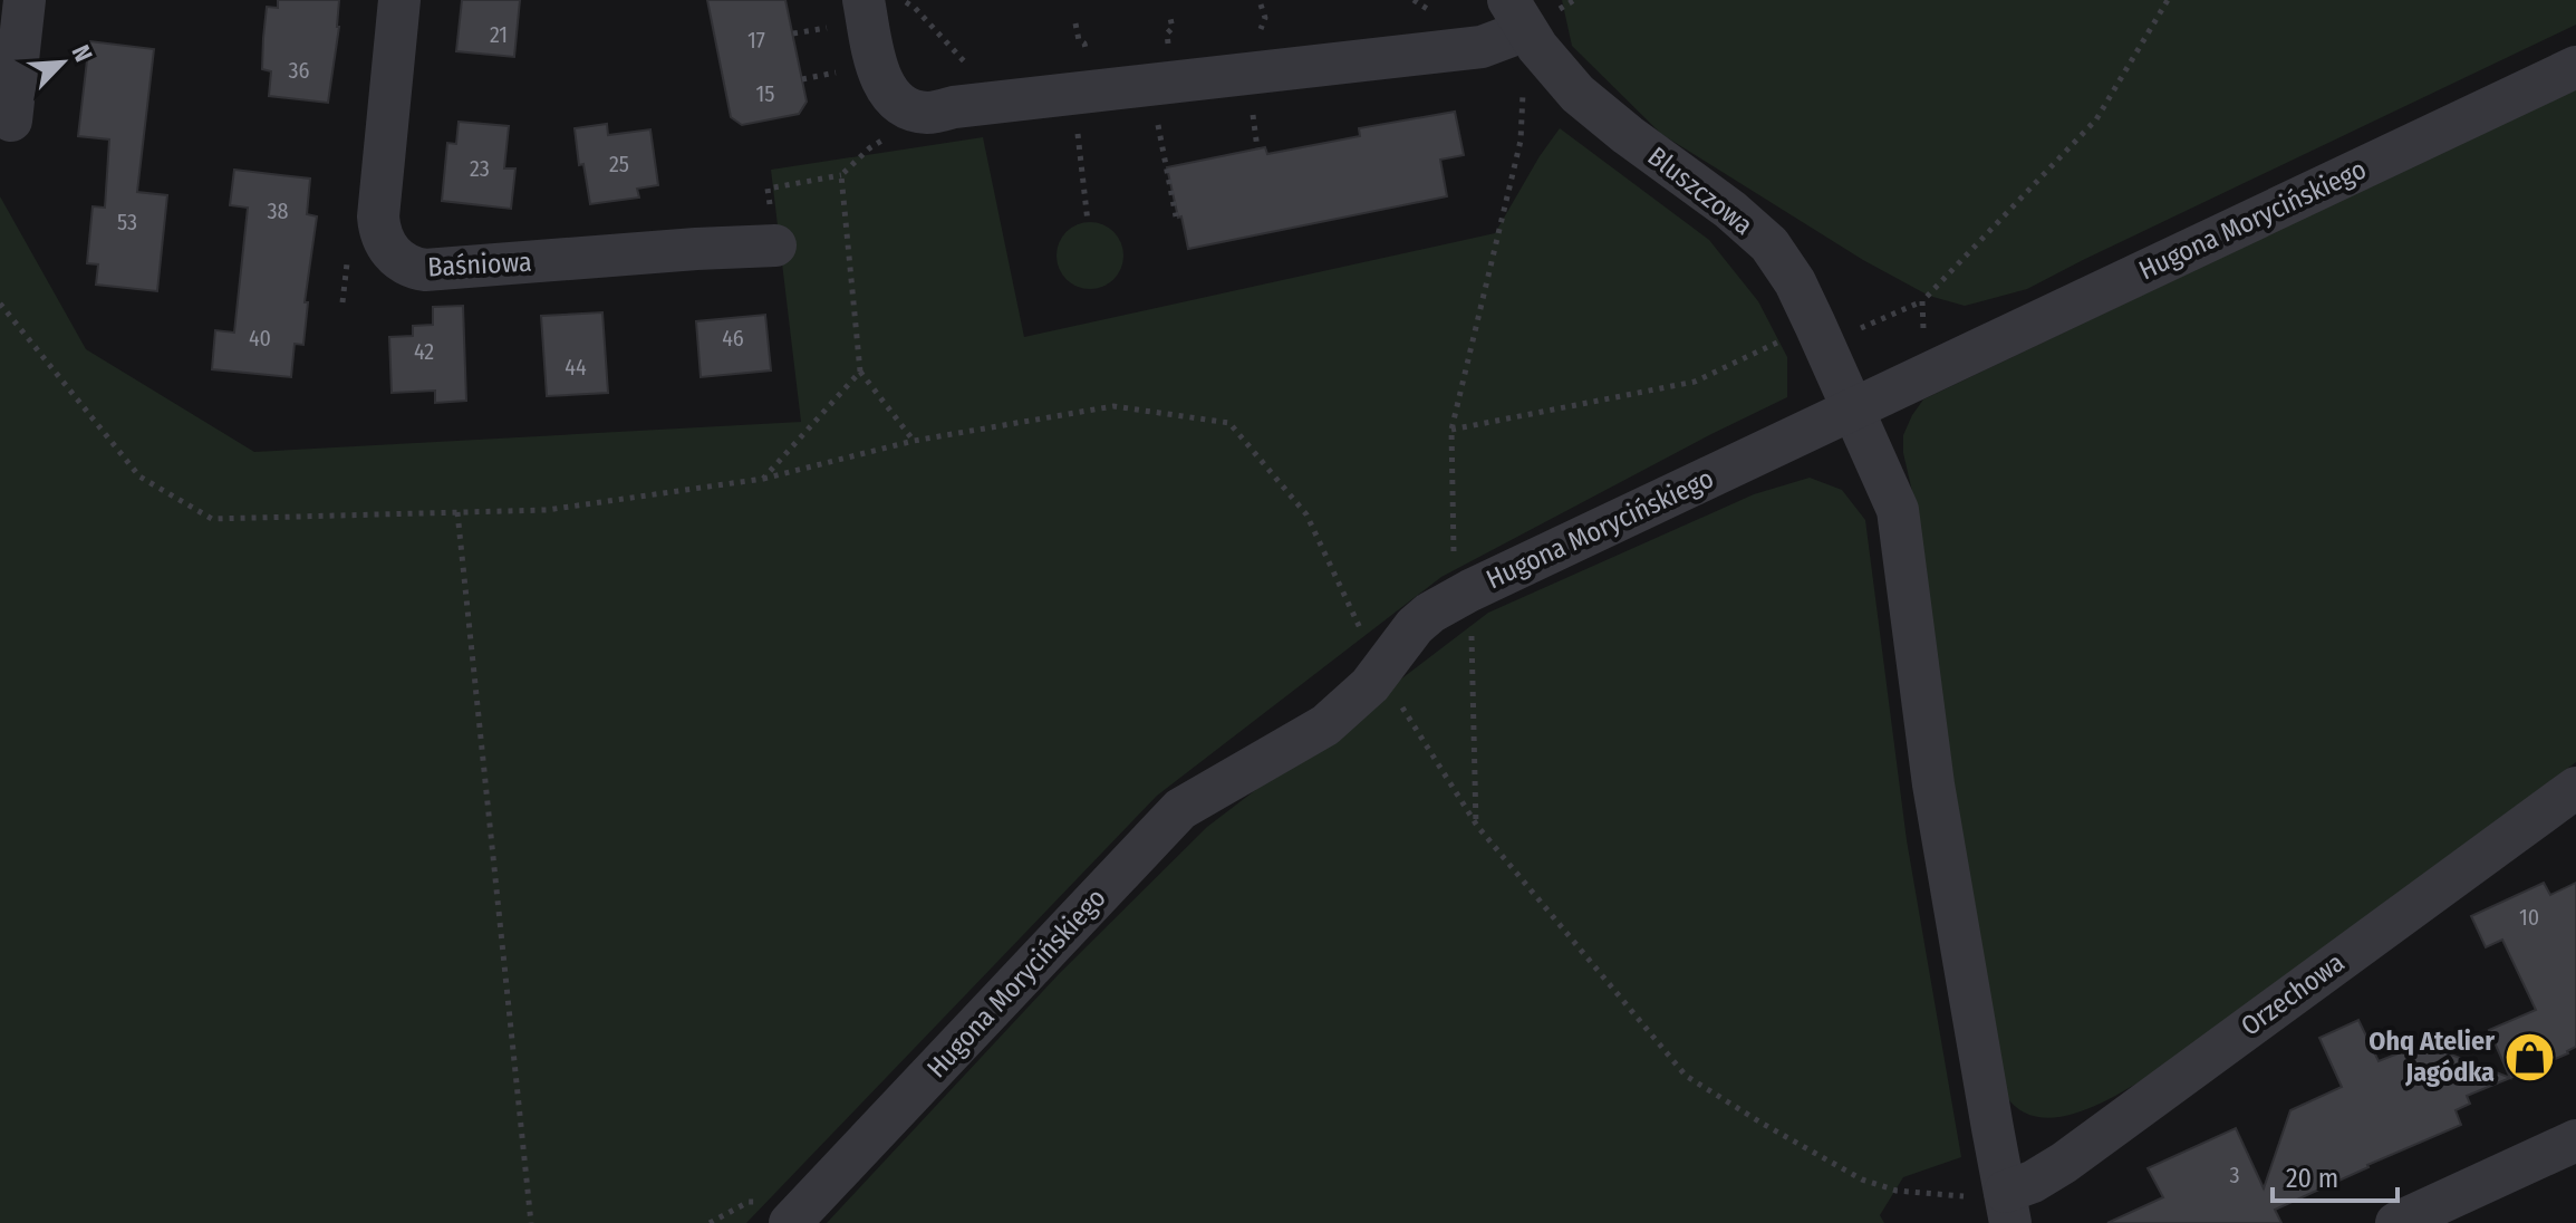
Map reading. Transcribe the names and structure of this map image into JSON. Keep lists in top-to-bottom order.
{
  "streets": {
    "street": [
      "Bluszczowa",
      "Hugona Morycińskiego",
      "Baśniowa",
      "Orzechowa"
    ]
  },
  "crossings": [
    ["Bluszczowa", "Hugona Morycińskiego"],
    ["Bluszczowa", "Orzechowa"]
  ],
  "places": {
    "shop": ["Ohq Atelier Jagódka"]
  },
  "house_numbers": [
    "21",
    "17",
    "36",
    "15",
    "25",
    "23",
    "38",
    "53",
    "40",
    "46",
    "42",
    "44",
    "10",
    "3"
  ],
  "scale_bar": "20 m",
  "north": "top right"
}
